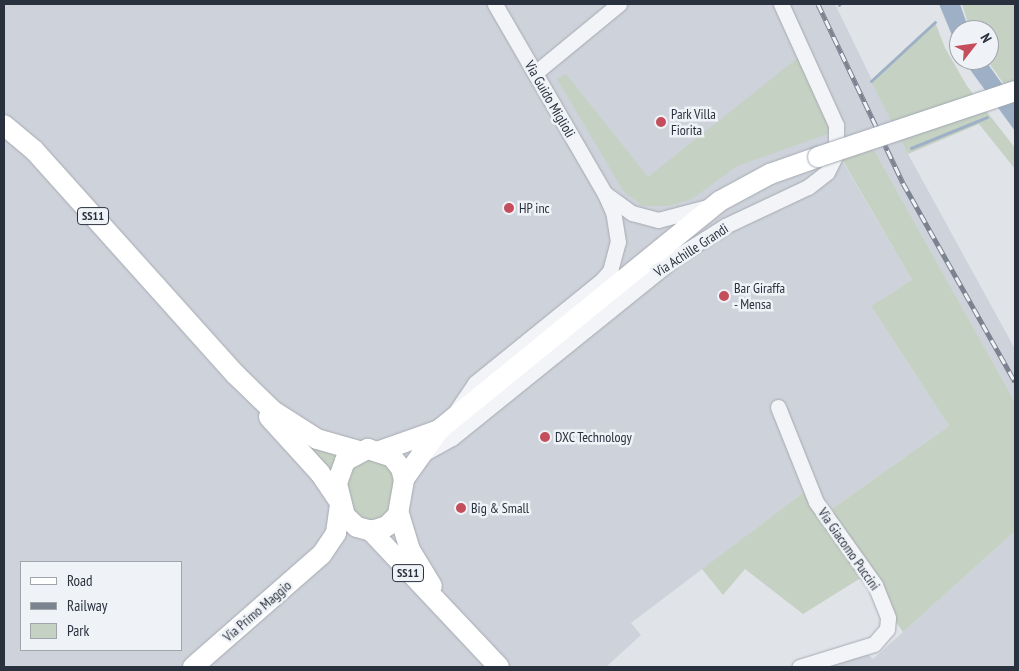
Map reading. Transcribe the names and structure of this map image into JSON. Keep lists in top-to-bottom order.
{
  "streets": {
    "main road": ["SS11", "Via Primo Maggio"],
    "street": ["Via Guido Miglioli", "Via Achille Grandi", "Via Giacomo Puccini"]
  },
  "crossings": [
    ["SS11", "Via Primo Maggio"]
  ],
  "places": [
    "Park Villa Fiorita",
    "HP inc",
    "Bar Giraffa - Mensa",
    "DXC Technology",
    "Big & Small"
  ],
  "legend": ["Road", "Railway", "Park"],
  "north": "top right"
}
